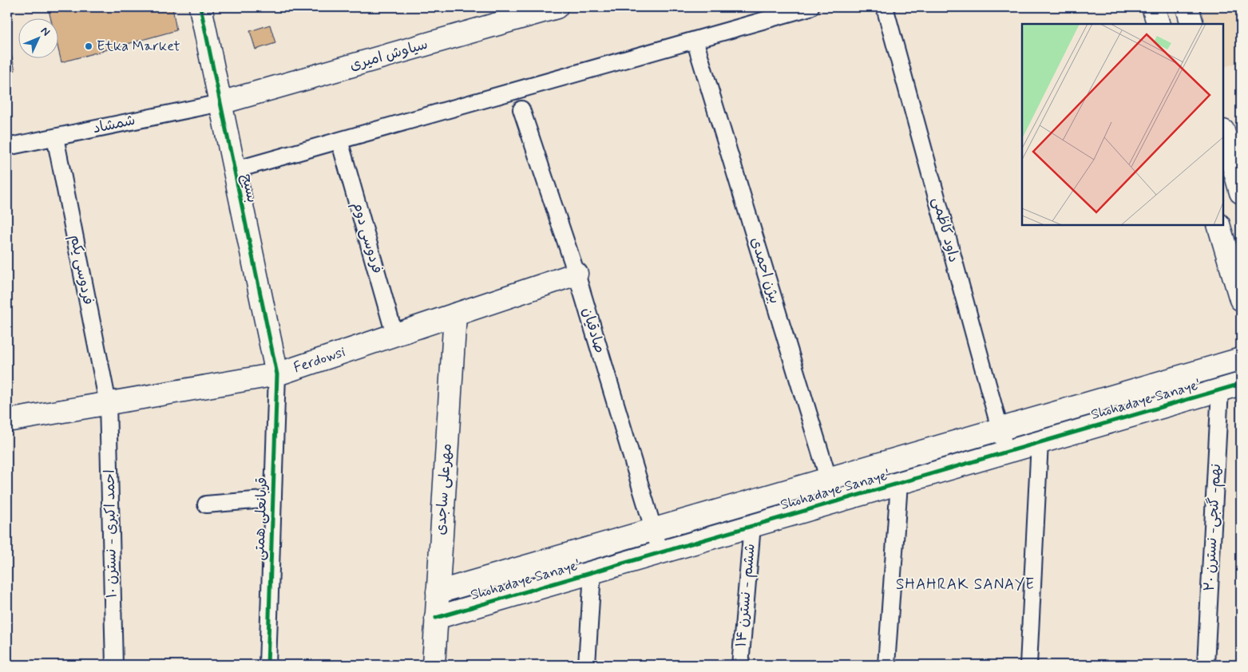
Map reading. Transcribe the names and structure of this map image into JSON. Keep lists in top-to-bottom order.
{
  "streets": {
    "street": [
      "سیاوش امیری",
      "شمشاد",
      "بسیج",
      "داود کاظمی",
      "فردوسی دوم",
      "فردوسی یکم",
      "بیژن احمدی",
      "صادقیان",
      "Ferdowsi",
      "Shohadaye Sanaye'",
      "مهرعلی ساجدی",
      "قربانعلی همتی",
      "نهم- گنجی- نسترن ۲۰",
      "احمد اکبری - نسترن ۱۰",
      "ششم - نسترن ۱۴"
    ]
  },
  "crossings": [
    ["سیاوش امیری", "شمشاد"],
    ["سیاوش امیری", "بسیج"],
    ["شمشاد", "بسیج"],
    ["شمشاد", "فردوسی یکم"],
    ["بسیج", "Ferdowsi"],
    ["بسیج", "قربانعلی همتی"],
    ["داود کاظمی", "Shohadaye Sanaye'"],
    ["فردوسی دوم", "Ferdowsi"],
    ["فردوسی یکم", "Ferdowsi"],
    ["فردوسی یکم", "احمد اکبری - نسترن ۱۰"],
    ["بیژن احمدی", "Shohadaye Sanaye'"],
    ["صادقیان", "Ferdowsi"],
    ["صادقیان", "Shohadaye Sanaye'"],
    ["Ferdowsi", "مهرعلی ساجدی"],
    ["Ferdowsi", "قربانعلی همتی"],
    ["Ferdowsi", "احمد اکبری - نسترن ۱۰"],
    ["Shohadaye Sanaye'", "مهرعلی ساجدی"],
    ["Shohadaye Sanaye'", "نهم- گنجی- نسترن ۲۰"],
    ["Shohadaye Sanaye'", "ششم - نسترن ۱۴"]
  ],
  "districts": ["SHAHRAK SANAYE"],
  "places": ["Etka Market"],
  "north": "top right"
}
